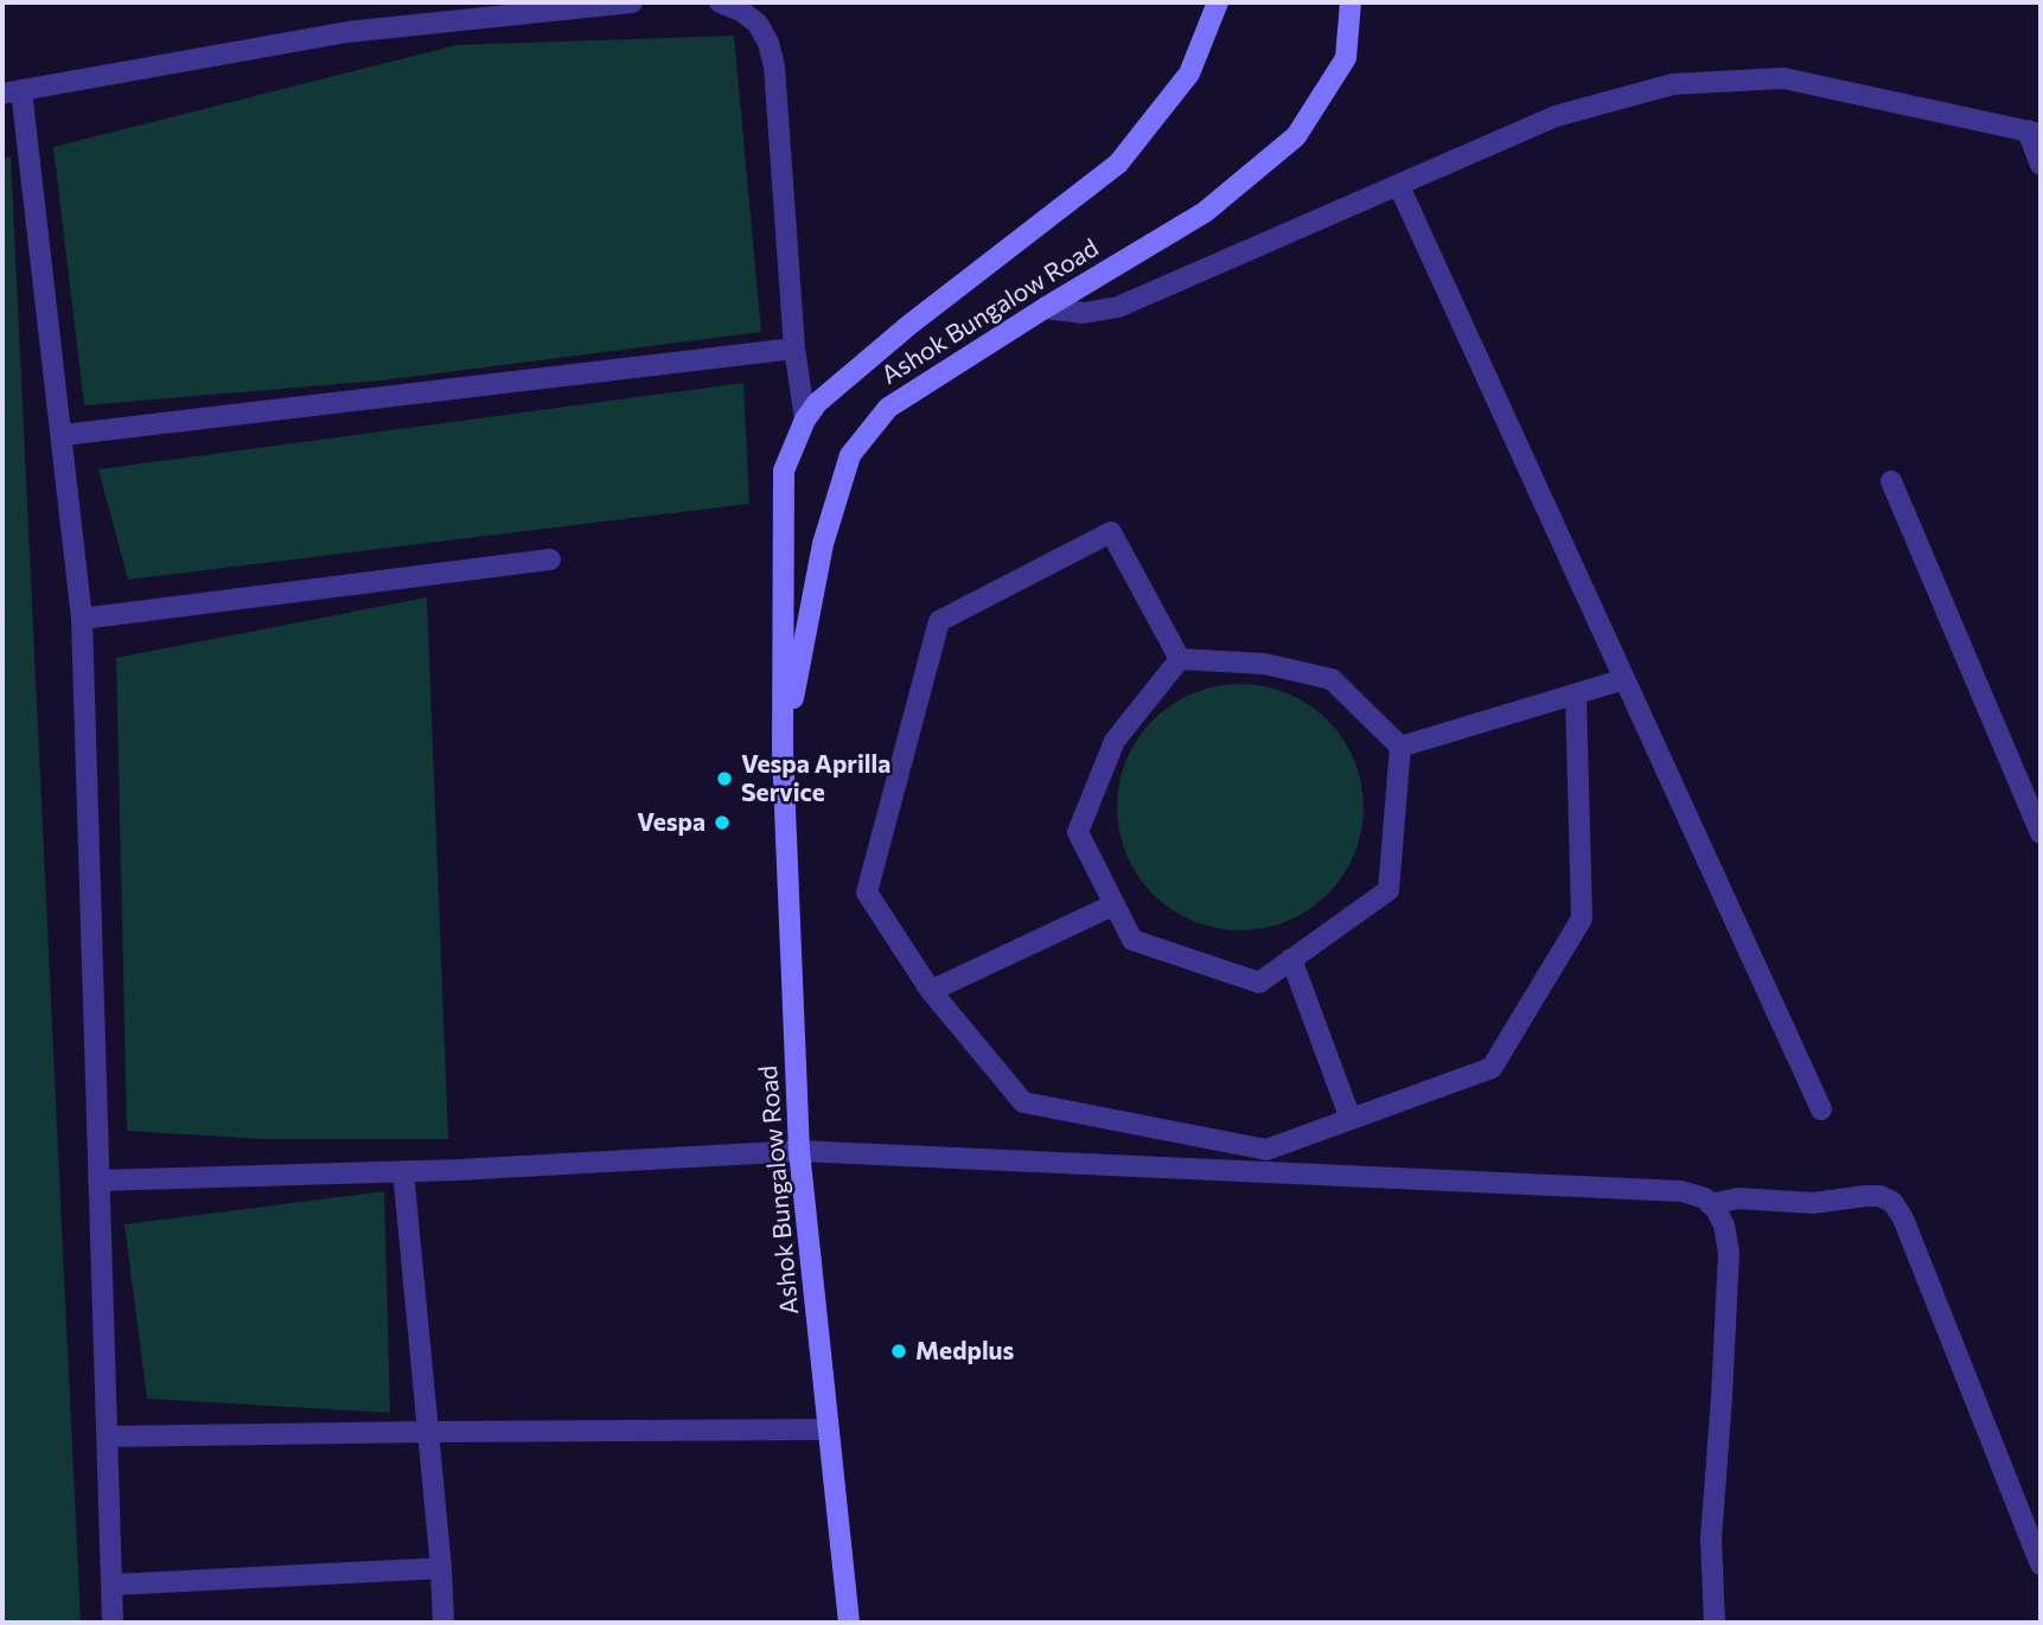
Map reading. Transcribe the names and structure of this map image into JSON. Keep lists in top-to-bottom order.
{
  "streets": {
    "street": ["Ashok Bungalow Road"]
  },
  "places": ["Vespa Aprilla Service", "Vespa", "Medplus"]
}
